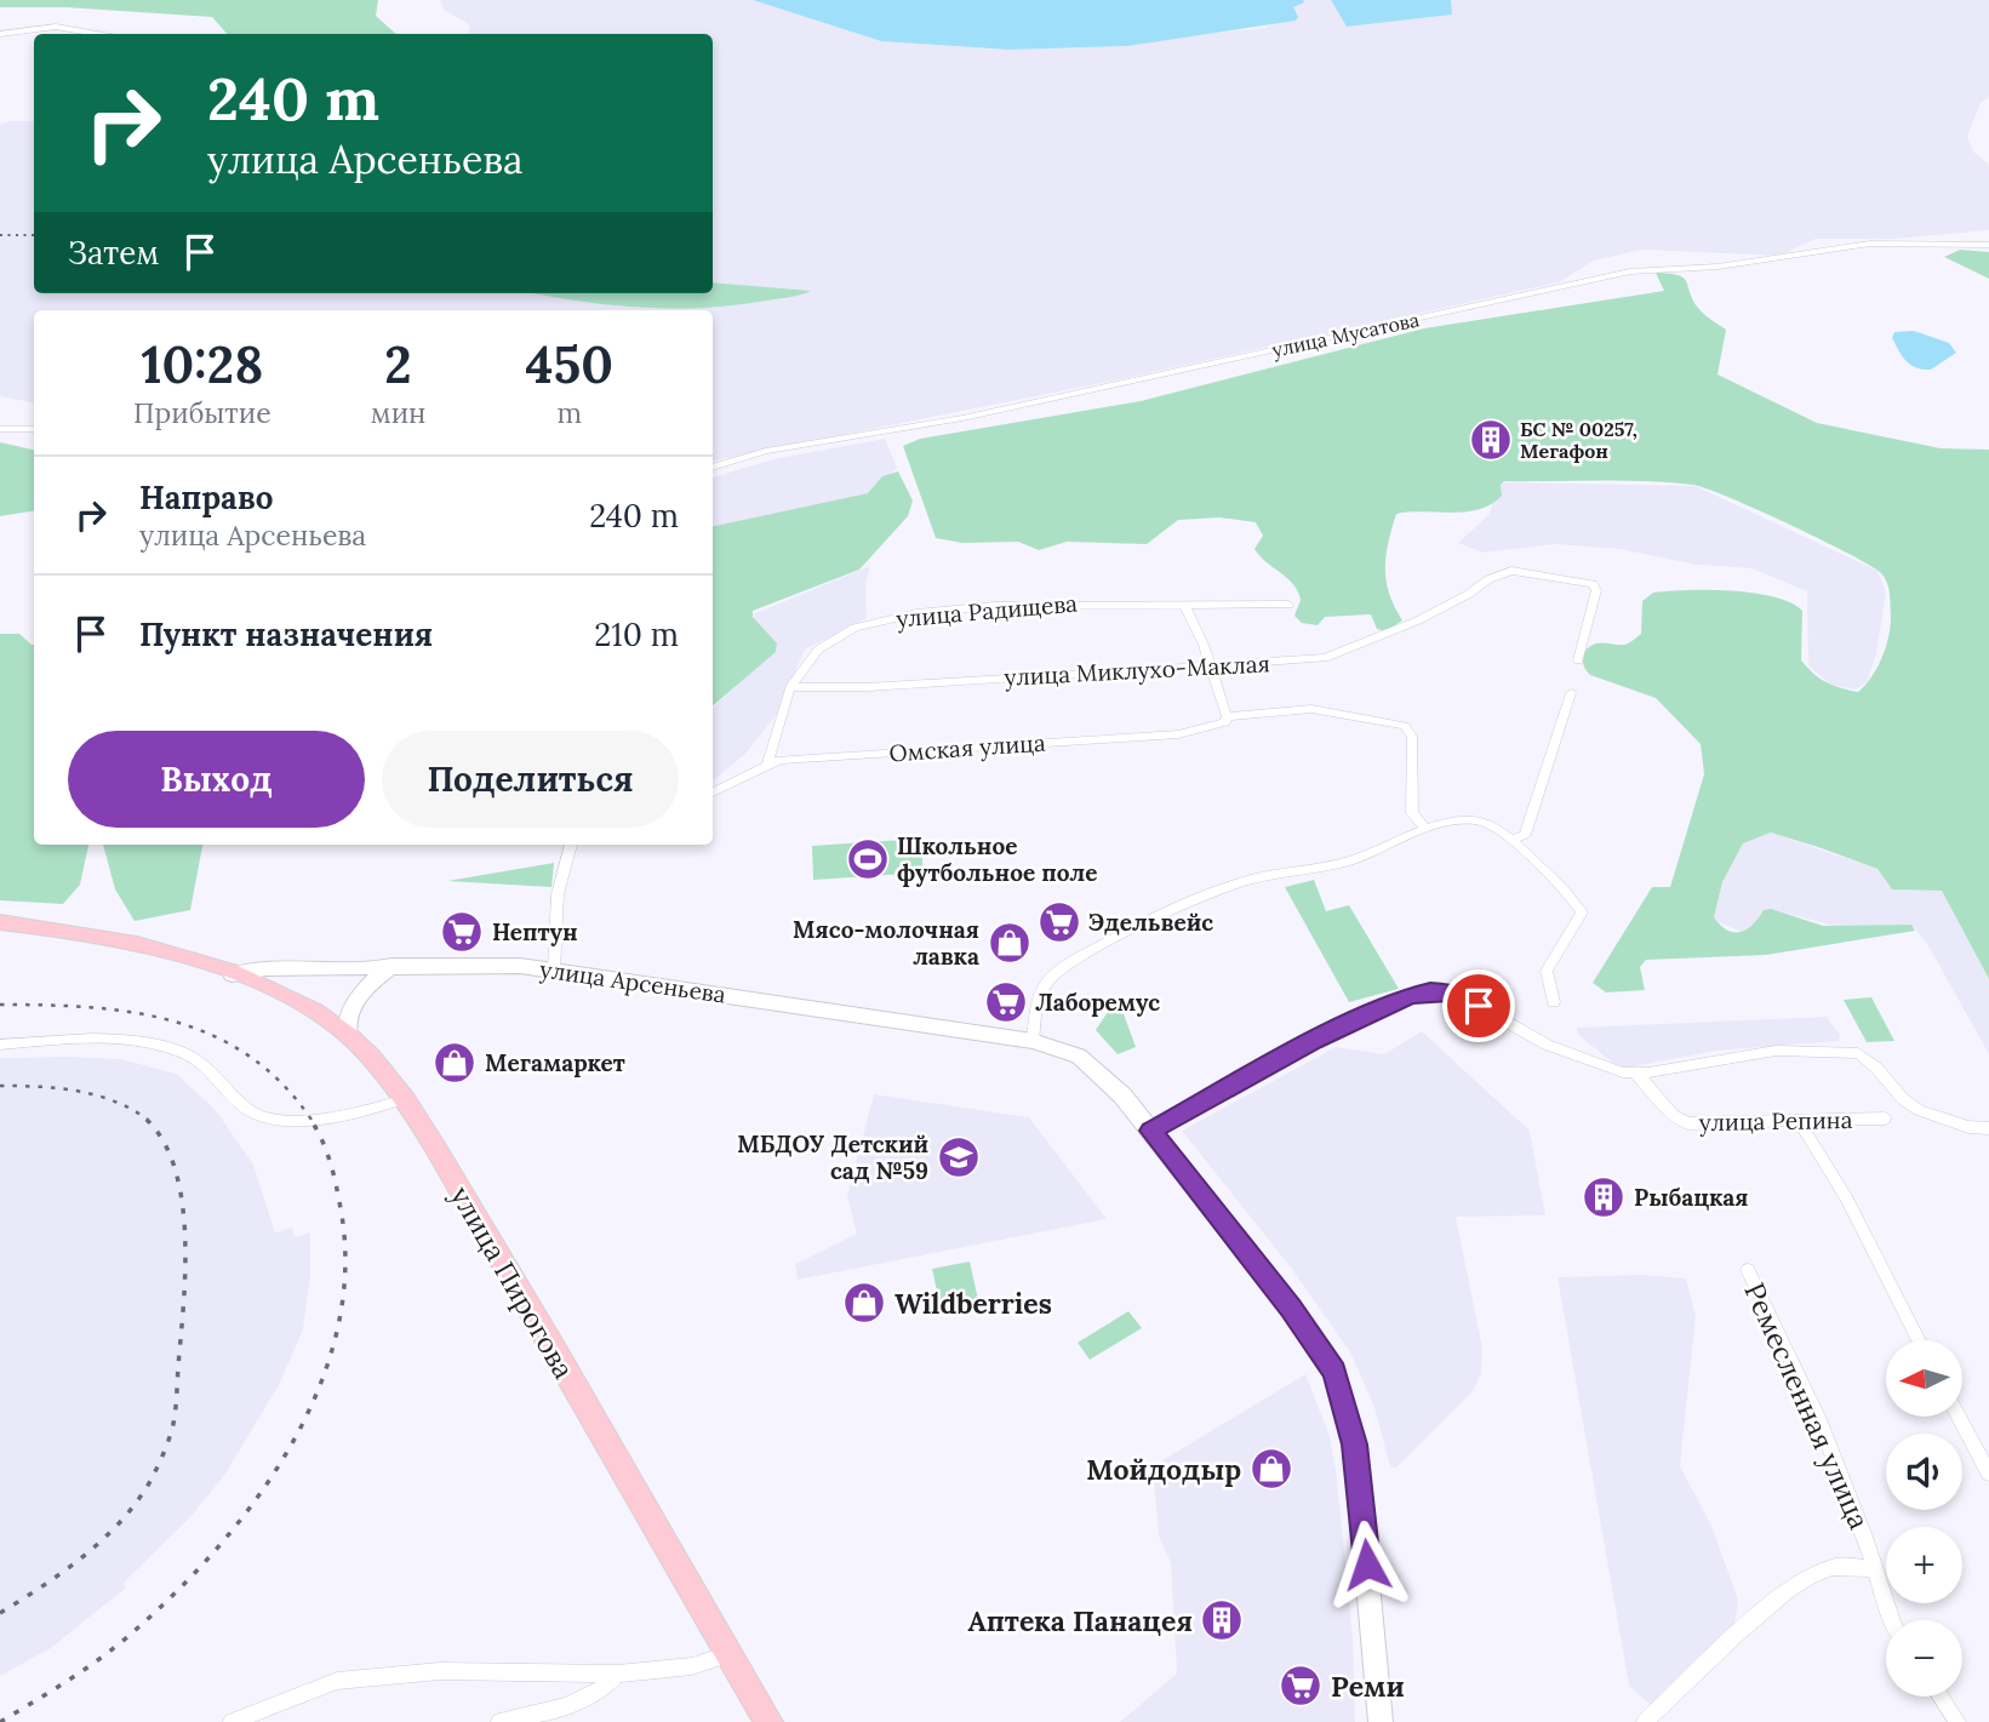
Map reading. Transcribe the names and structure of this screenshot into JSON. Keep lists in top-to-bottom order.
{
  "streets": {
    "main road": ["улица Арсеньева", "улица Пирогова"],
    "street": [
      "улица Мусатова",
      "улица Радищева",
      "улица Миклухо-Маклая",
      "Омская улица",
      "улица Репина",
      "Ремесленная улица"
    ]
  },
  "crossings": [
    ["улица Радищева", "улица Миклухо-Маклая"],
    ["улица Радищева", "Омская улица"],
    ["улица Арсеньева", "улица Пирогова"]
  ],
  "places": {
    "building": ["БС № 00257, Мегафон", "Рыбацкая", "Аптека Панацея"],
    "sports": ["Школьное футбольное поле"],
    "supermarket": [
      "Эдельвейс",
      "Нептун",
      "Лаборемус",
      "Реми"
    ],
    "shop": [
      "Мясо-молочная лавка",
      "Мегамаркет",
      "Wildberries",
      "Мойдодыр"
    ],
    "school or university": ["МБДОУ Детский сад №59"]
  },
  "north": "left",
  "page": {
    "turn": ["240 m", "улица Арсеньева"],
    "then": "Затем",
    "eta": [
      "10:28",
      "Прибытие",
      "2",
      "мин",
      "450",
      "m"
    ],
    "list": [
      {
        "name": "Направо",
        "note": "улица Арсеньева",
        "value": "240 m"
      },
      {
        "name": "Пункт назначения",
        "value": "210 m"
      }
    ],
    "buttons": ["Выход", "Поделиться"],
    "map_buttons": ["+", "−"]
  }
}
